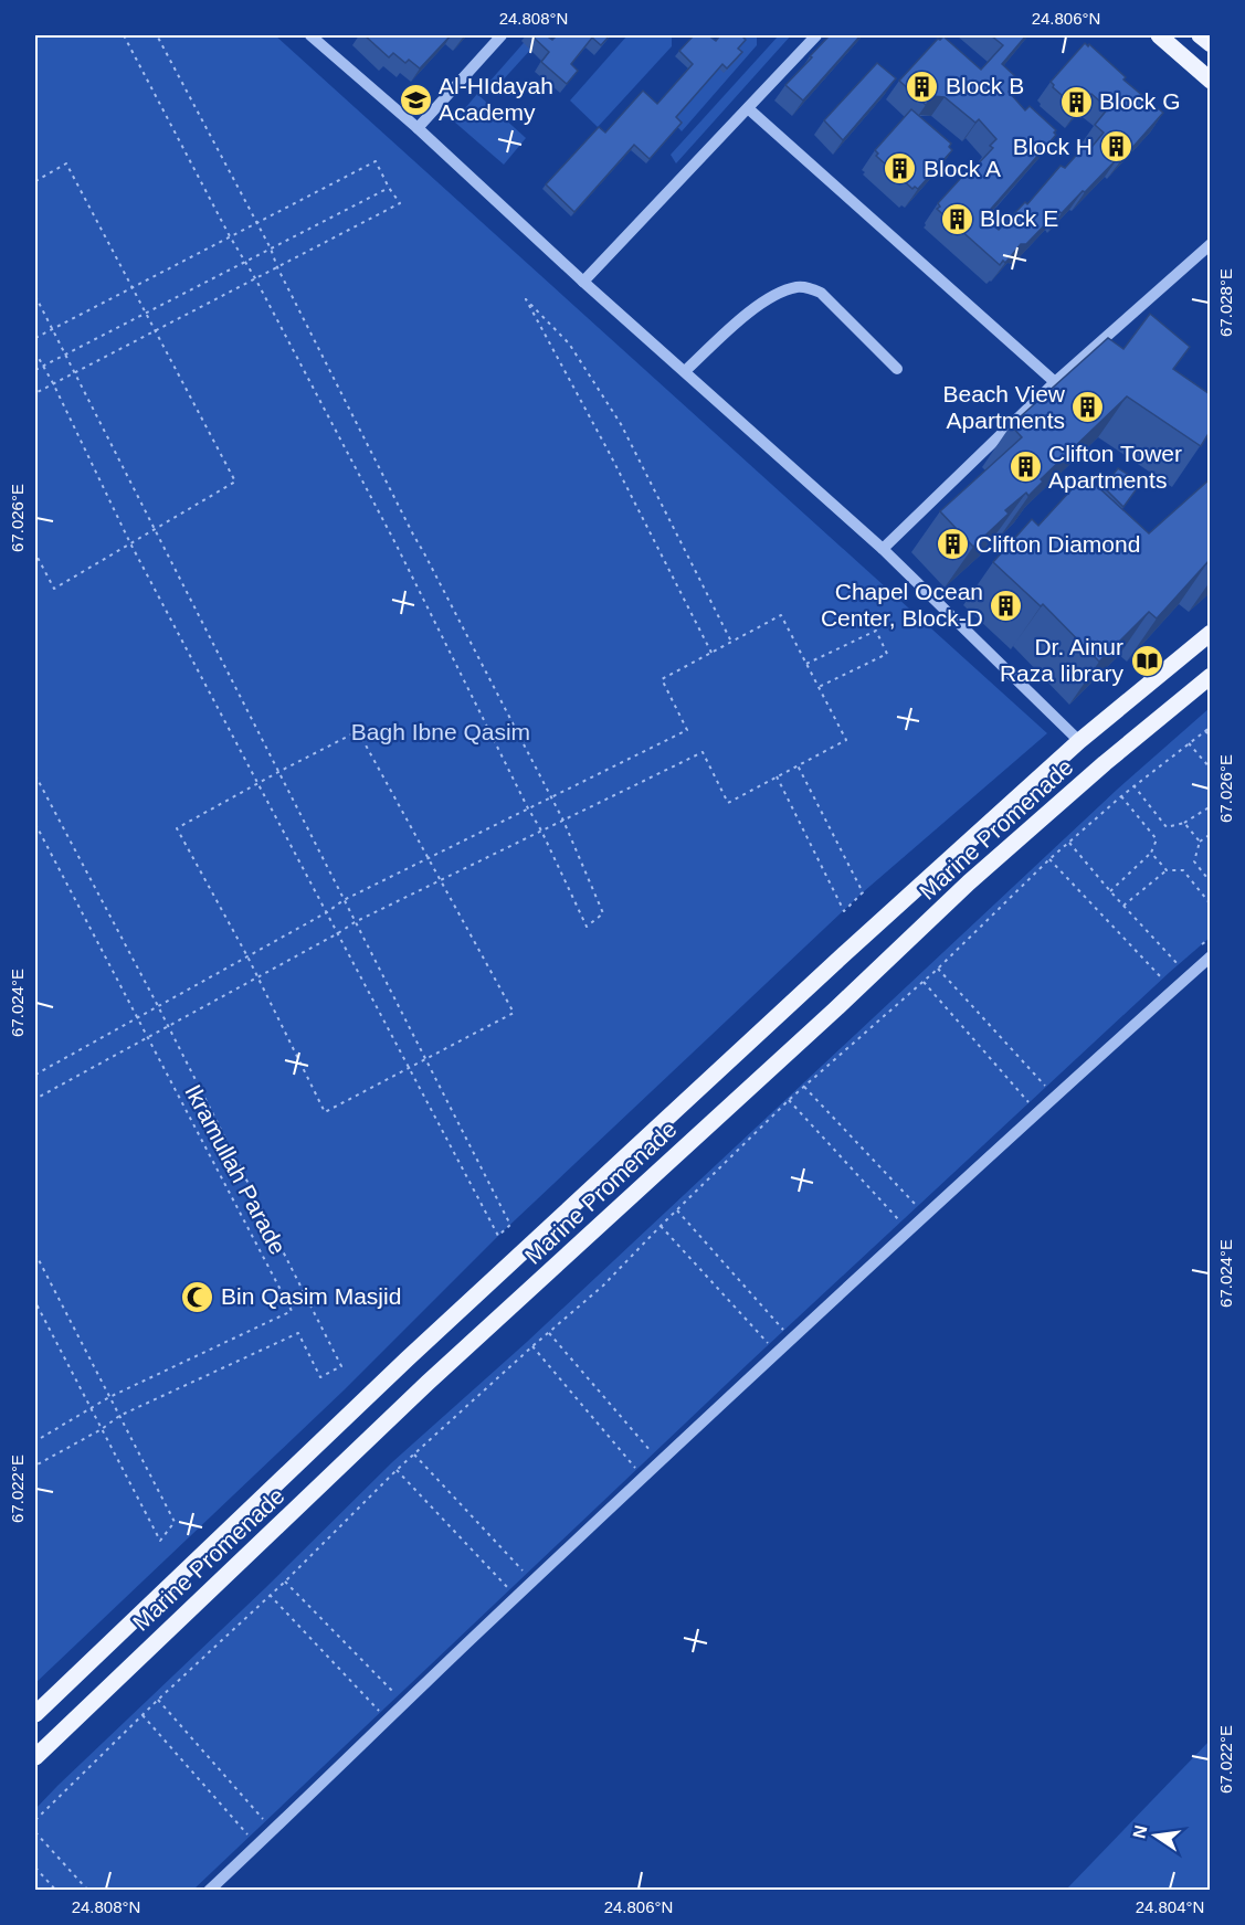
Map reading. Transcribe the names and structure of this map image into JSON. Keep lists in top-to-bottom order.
{
  "streets": {
    "main road": ["Marine Promenade"],
    "path": ["Ikramullah Parade"]
  },
  "parks": ["Bagh Ibne Qasim"],
  "places": {
    "building": [
      "Block B",
      "Block G",
      "Block H",
      "Block A",
      "Block E",
      "Beach View Apartments",
      "Clifton Tower Apartments",
      "Clifton Diamond",
      "Chapel Ocean Center, Block-D"
    ],
    "school or university": ["Al-HIdayah Academy"],
    "library": ["Dr. Ainur Raza library"],
    "mosque": ["Bin Qasim Masjid"]
  },
  "north": "left",
  "coordinates": [
    "24.808°N",
    "24.806°N",
    "67.028°E",
    "67.026°E",
    "67.024°E",
    "67.022°E",
    "24.804°N"
  ]
}
